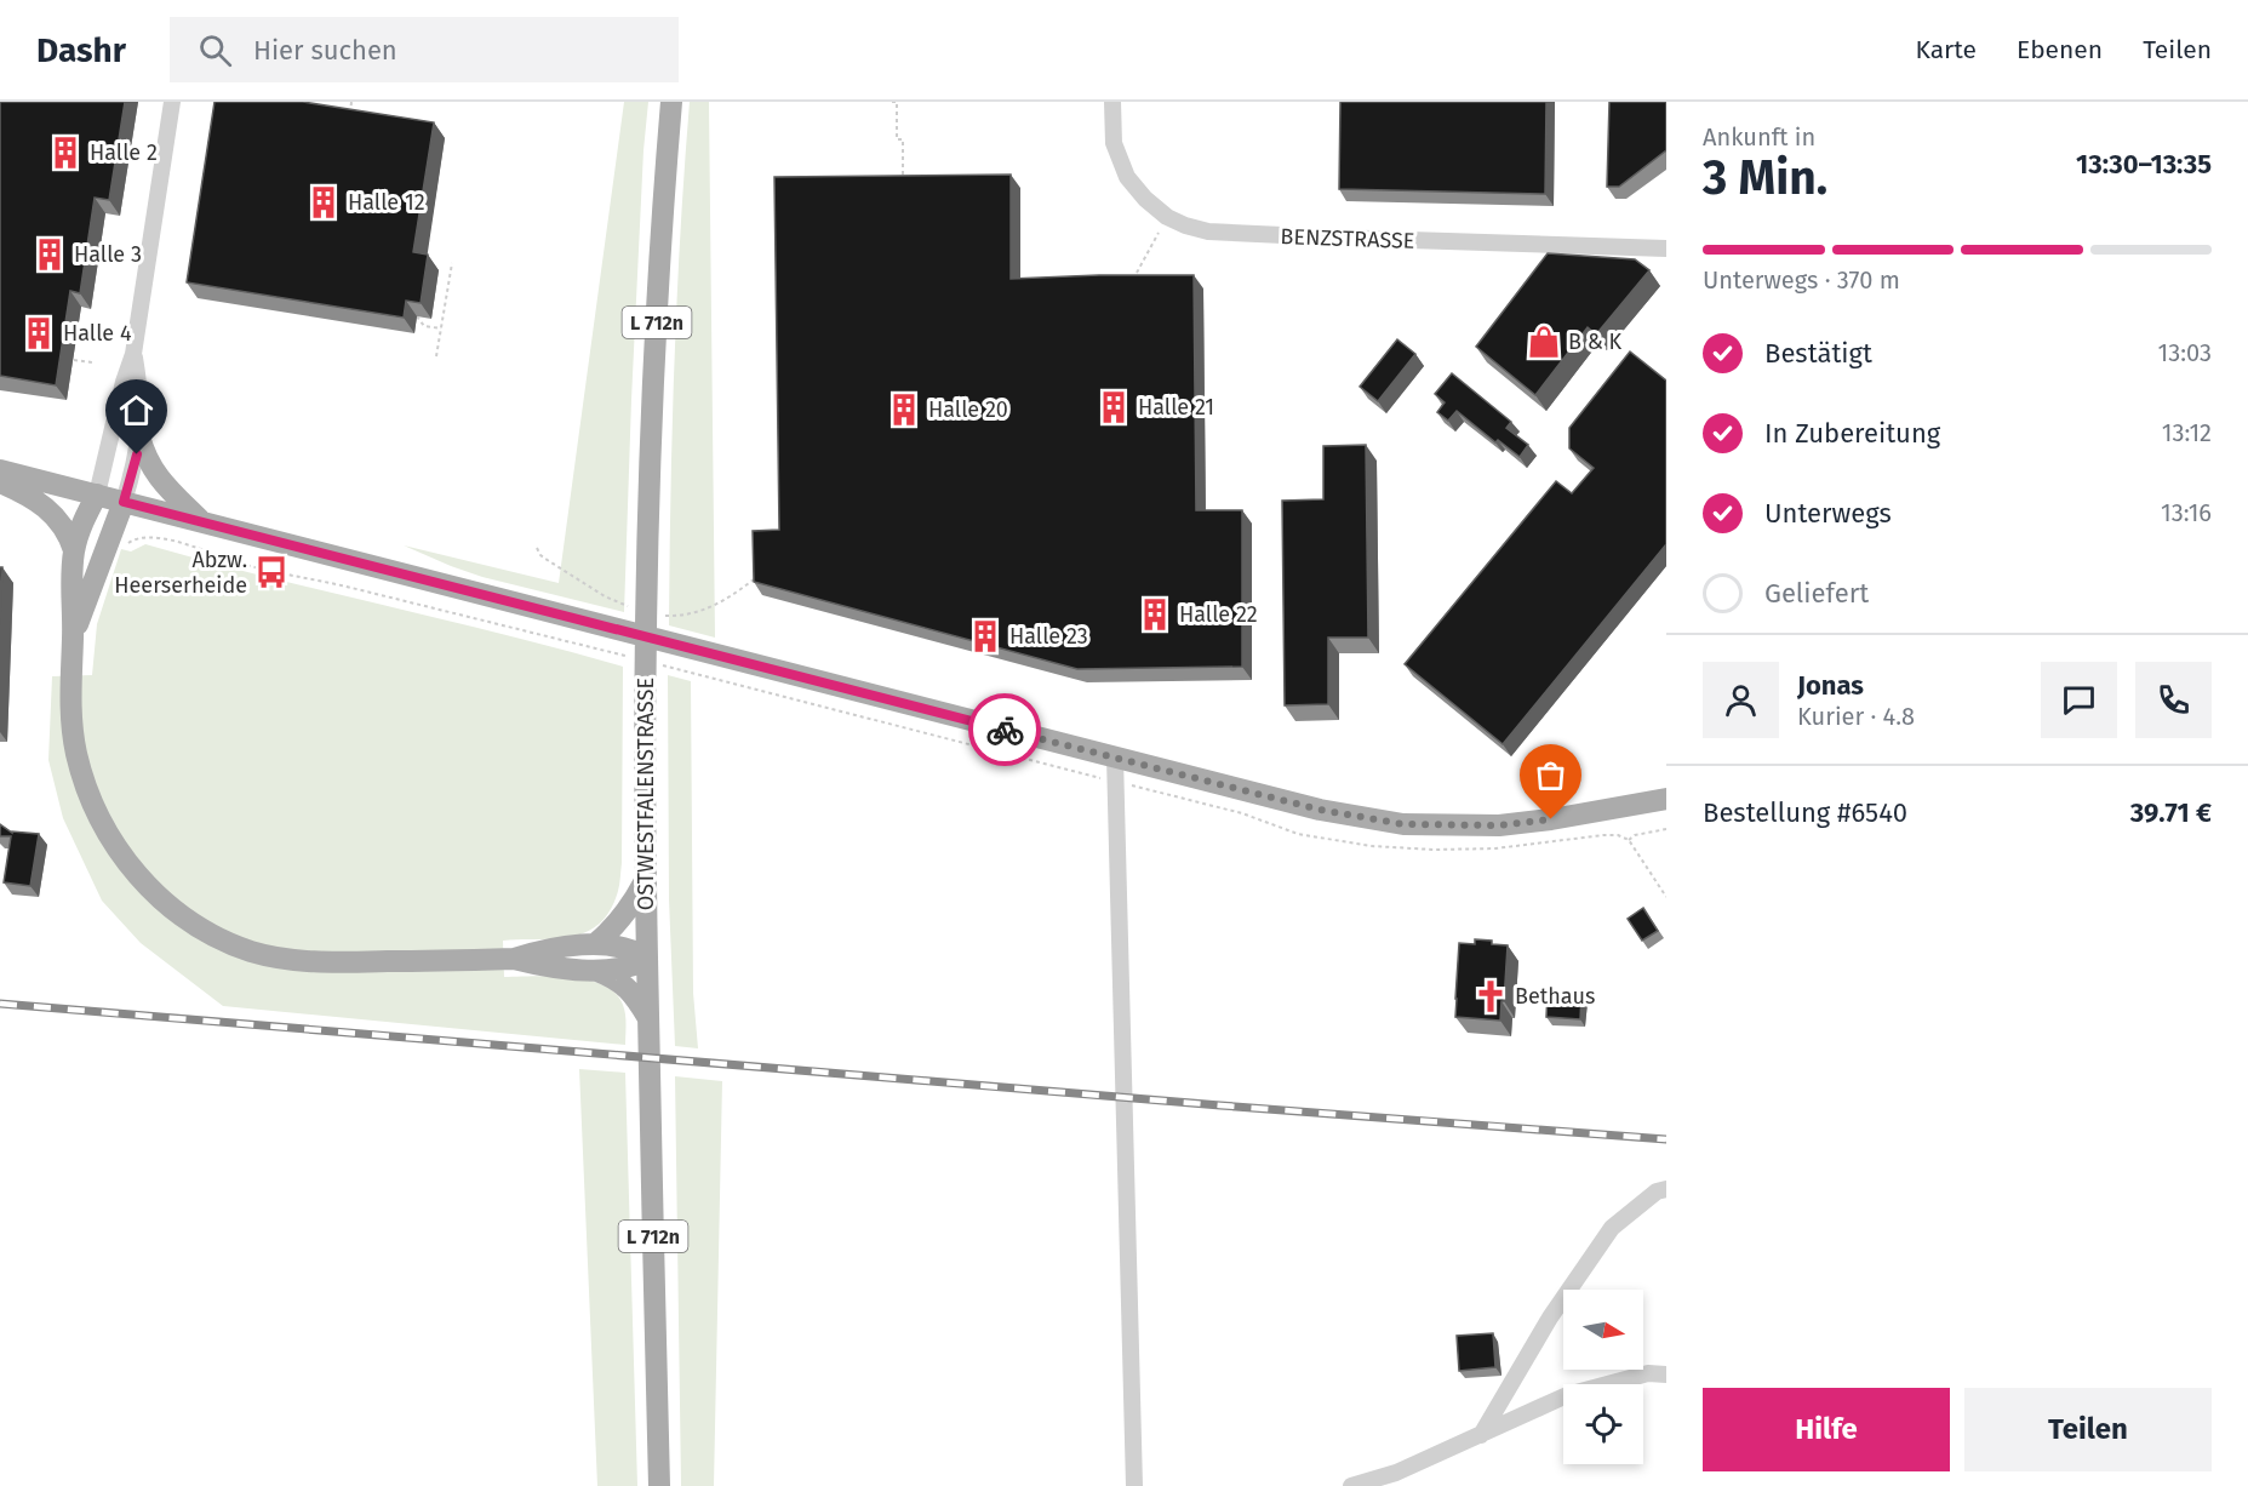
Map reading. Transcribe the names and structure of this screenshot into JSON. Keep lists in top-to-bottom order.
{
  "streets": {
    "main road": ["L 712n", "OSTWESTFALENSTRASSE"],
    "street": ["BENZSTRASSE"]
  },
  "places": {
    "building": [
      "Halle 2",
      "Halle 12",
      "Halle 3",
      "Halle 4",
      "Halle 21",
      "Halle 20",
      "Halle 22",
      "Halle 23"
    ],
    "shop": ["B & K"],
    "bus stop": ["Abzw. Heerserheide"],
    "church": ["Bethaus"]
  },
  "north": "right",
  "page": {
    "header": "Dashr",
    "search": "Hier suchen",
    "nav": ["Karte", "Ebenen", "Teilen"],
    "heading": ["3 Min.", "Ankunft in", "13:30–13:35"],
    "panel": [
      "Jonas",
      "Kurier · 4.8",
      "Bestellung #6540",
      "39.71 €"
    ],
    "bar": "Unterwegs · 370 m",
    "list": [
      ["Bestätigt", "13:03"],
      ["In Zubereitung", "13:12"],
      ["Unterwegs", "13:16"],
      "Geliefert"
    ],
    "buttons": ["Hilfe", "Teilen"]
  }
}
